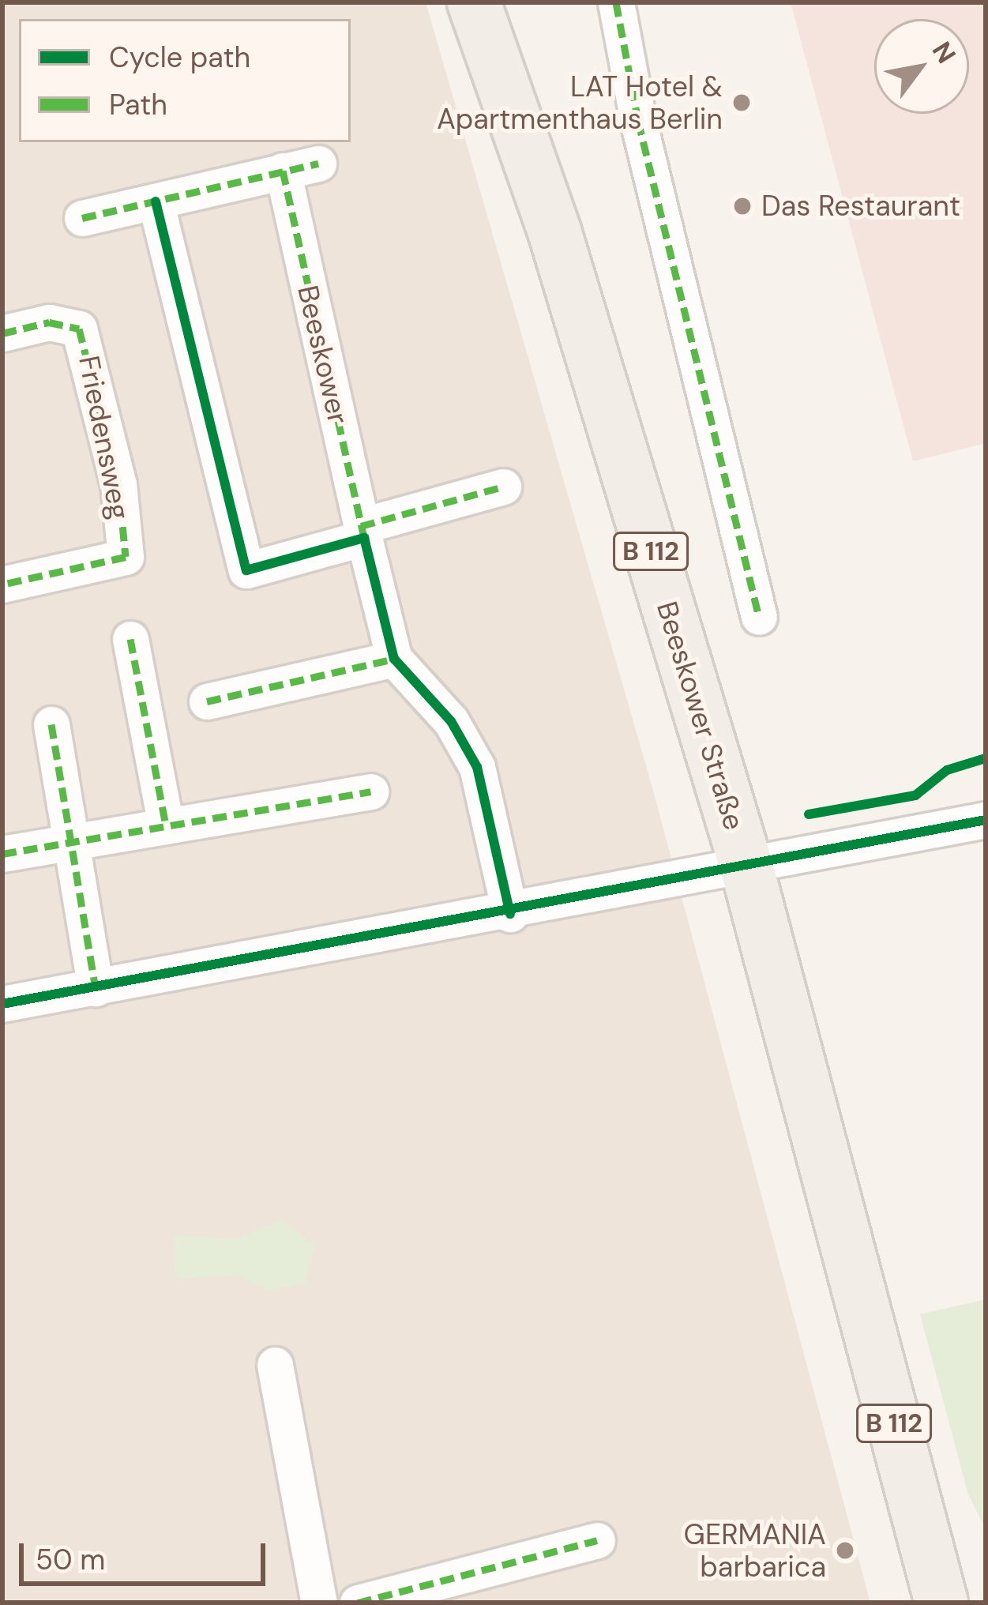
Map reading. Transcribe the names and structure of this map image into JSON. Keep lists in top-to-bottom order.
{
  "streets": {
    "main road": ["B 112", "Beeskower Straße"],
    "street": ["Beeskower", "Friedensweg"]
  },
  "places": ["LAT Hotel & Apartmenthaus Berlin", "Das Restaurant", "GERMANIA barbarica"],
  "legend": ["Cycle path", "Path"],
  "scale_bar": "50 m",
  "north": "top right"
}
